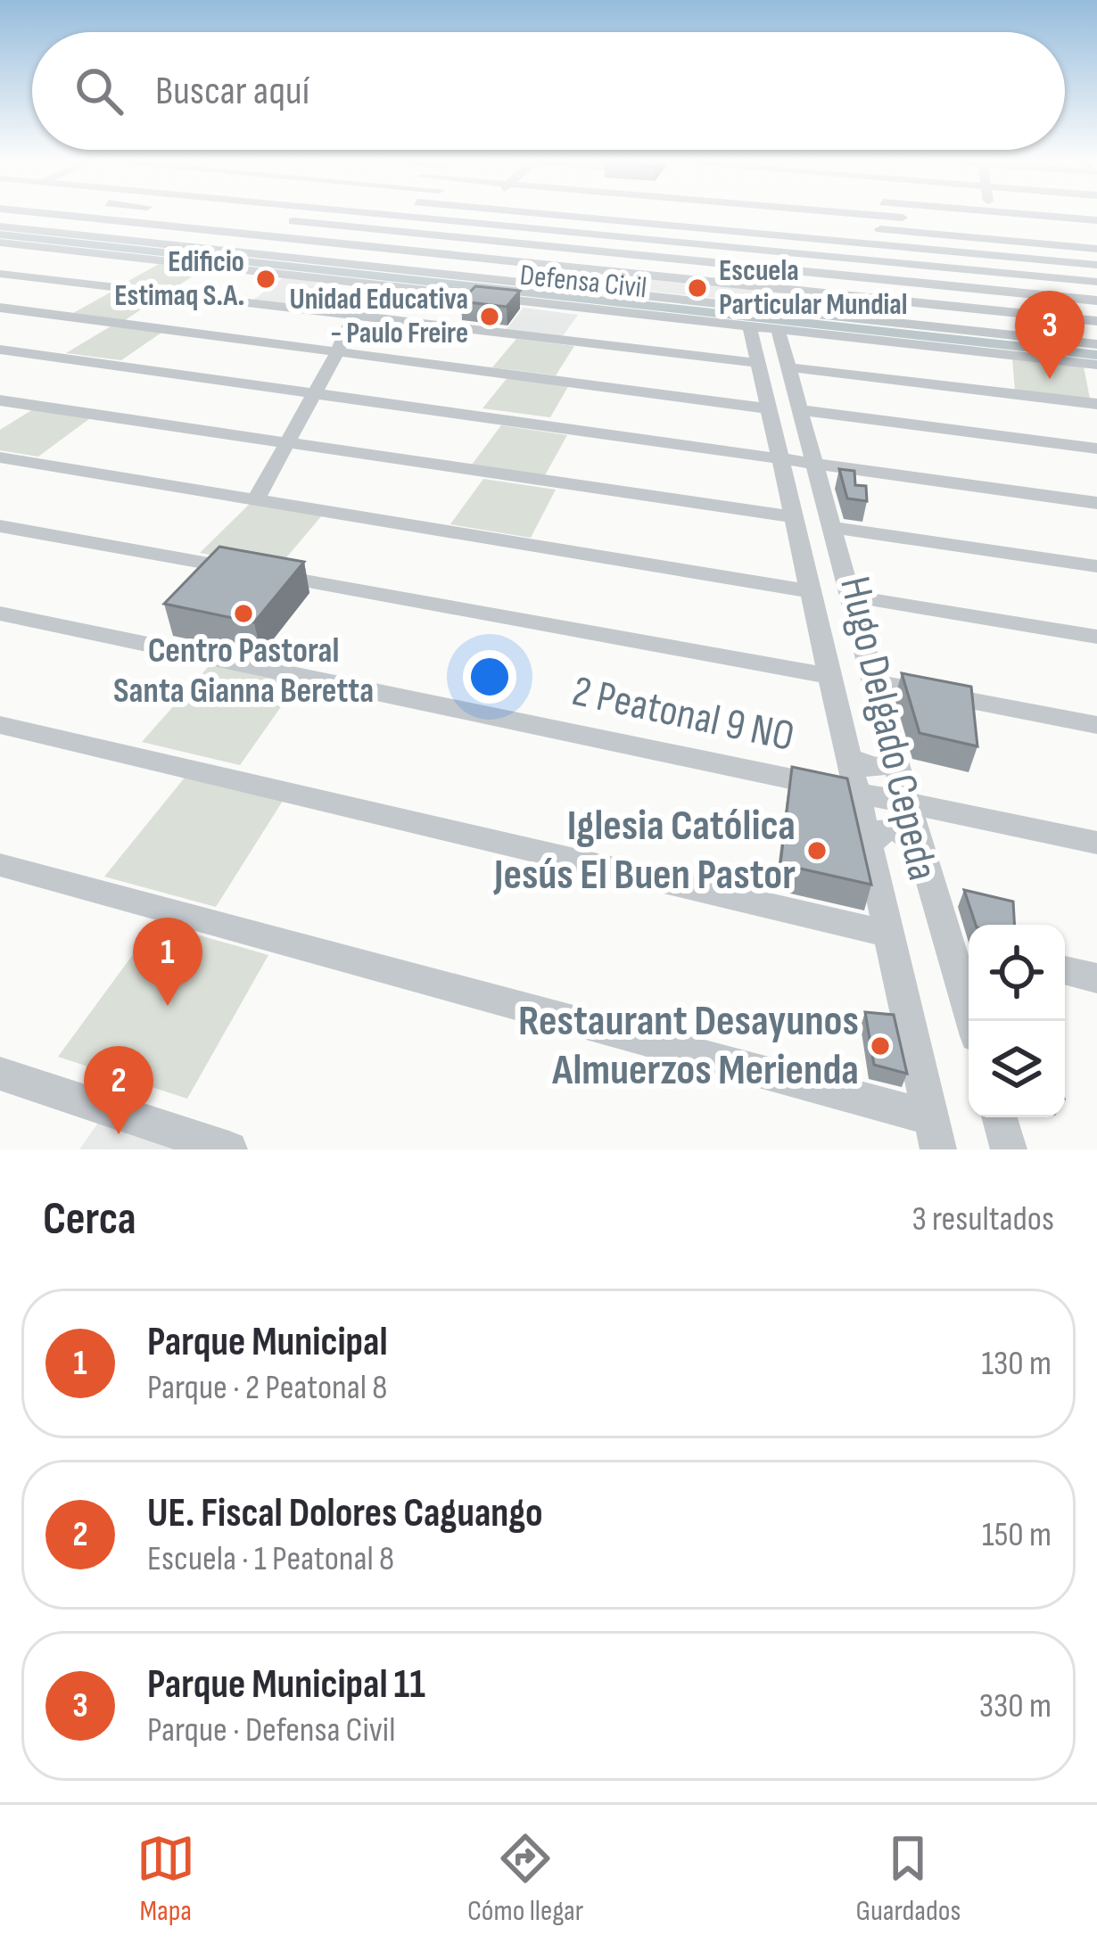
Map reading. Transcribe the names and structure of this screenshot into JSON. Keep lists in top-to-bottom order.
{
  "streets": {
    "street": ["Defensa Civil", "2 Peatonal 9 NO", "Hugo Delgado Cepeda"]
  },
  "crossings": [
    ["Defensa Civil", "Hugo Delgado Cepeda"],
    ["2 Peatonal 9 NO", "Hugo Delgado Cepeda"]
  ],
  "places": [
    "Edificio Estimaq S.A.",
    "Escuela Particular Mundial",
    "Unidad Educativa - Paulo Freire",
    "Centro Pastoral Santa Gianna Beretta",
    "Iglesia Católica Jesús El Buen Pastor",
    "Restaurant Desayunos Almuerzos Merienda"
  ],
  "page": {
    "search": "Buscar aquí",
    "pins": ["3", "1", "2"],
    "heading": ["Cerca", "3 resultados"],
    "list": [
      {
        "mark": "1",
        "name": "Parque Municipal",
        "note": "Parque · 2 Peatonal 8",
        "value": "130 m"
      },
      {
        "mark": "2",
        "name": "UE. Fiscal Dolores Caguango",
        "note": "Escuela · 1 Peatonal 8",
        "value": "150 m"
      },
      {
        "mark": "3",
        "name": "Parque Municipal 11",
        "note": "Parque · Defensa Civil",
        "value": "330 m"
      }
    ],
    "nav": ["Mapa", "Cómo llegar", "Guardados"]
  }
}
